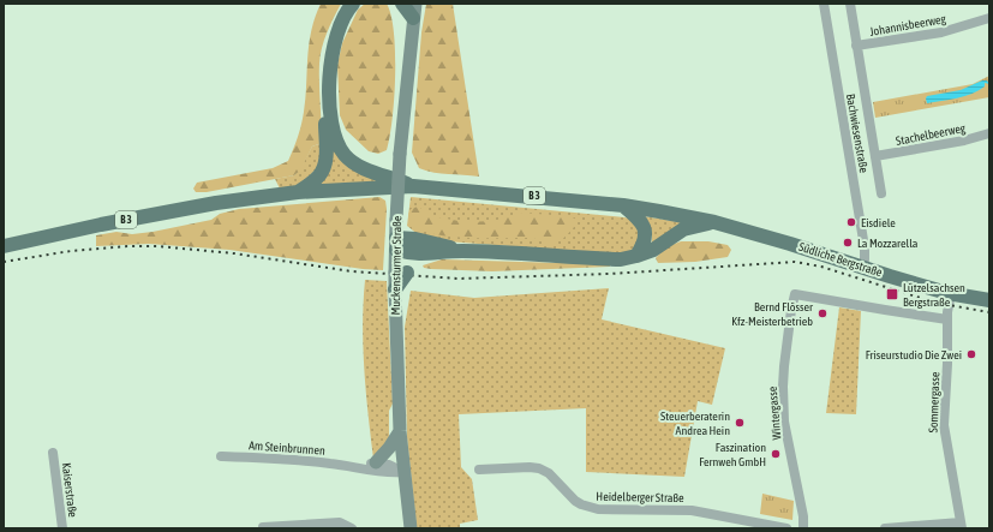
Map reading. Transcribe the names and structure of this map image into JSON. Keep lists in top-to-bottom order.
{
  "streets": {
    "main road": ["B 3", "Südliche Bergstraße"],
    "street": [
      "Johannisbeerweg",
      "Bachwiesenstraße",
      "Stachelbeerweg",
      "Muckensturmer Straße",
      "Sommergasse",
      "Wintergasse",
      "Am Steinbrunnen",
      "Kaiserstraße",
      "Heidelberger Straße"
    ]
  },
  "crossings": [
    ["Johannisbeerweg", "Stachelbeerweg"],
    ["Bachwiesenstraße", "Südliche Bergstraße"],
    ["B 3", "Südliche Bergstraße"],
    ["Südliche Bergstraße", "Sommergasse"],
    ["Muckensturmer Straße", "Am Steinbrunnen"],
    ["Sommergasse", "Wintergasse"]
  ],
  "places": {
    "other": [
      "Eisdiele",
      "La Mozzarella",
      "Bernd Flösser Kfz-Meisterbetrieb",
      "Friseurstudio Die Zwei",
      "Steuerberaterin Andrea Hein",
      "Faszination Fernweh GmbH"
    ],
    "transit": ["Lützelsachsen Bergstraße"]
  }
}
